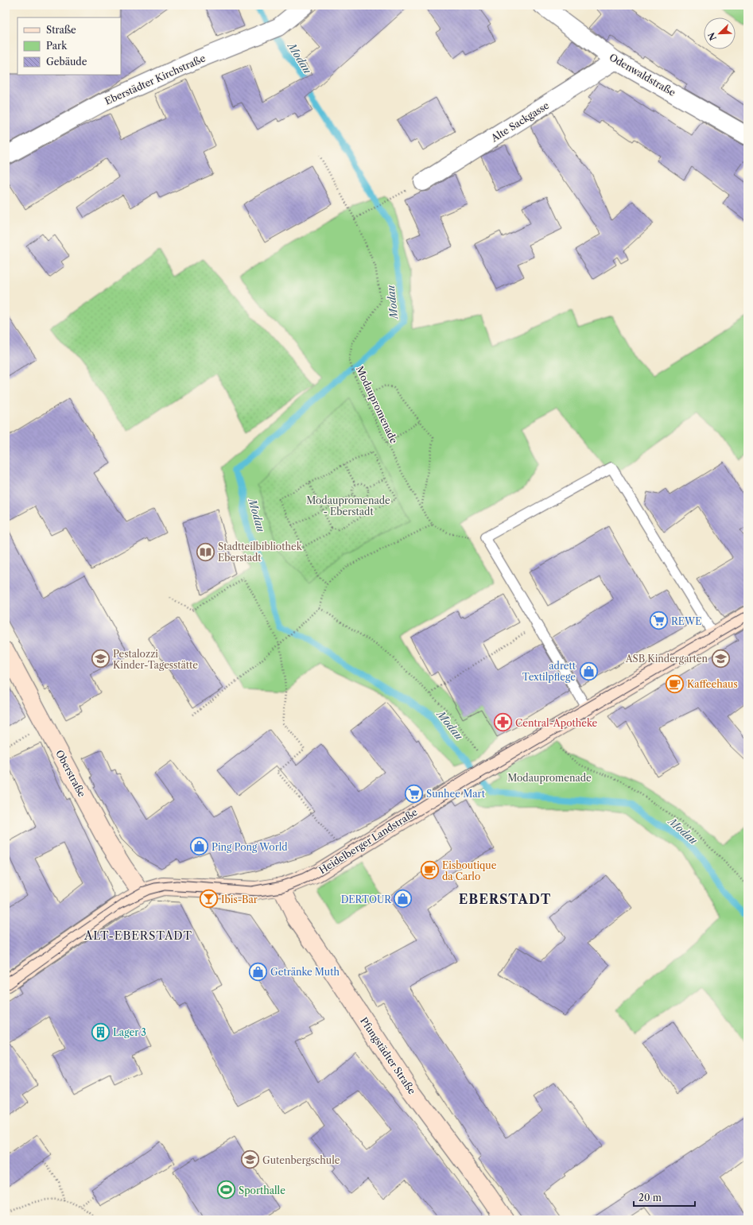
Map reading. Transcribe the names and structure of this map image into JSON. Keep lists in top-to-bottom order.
{
  "streets": {
    "street": [
      "Odenwaldstraße",
      "Eberstädter Kirchstraße",
      "Alte Sackgasse",
      "Oberstraße",
      "Heidelberger Landstraße",
      "Pfungstädter Straße"
    ],
    "path": ["Modaupromenade"]
  },
  "crossings": [
    ["Odenwaldstraße", "Alte Sackgasse"],
    ["Oberstraße", "Heidelberger Landstraße"],
    ["Heidelberger Landstraße", "Pfungstädter Straße"]
  ],
  "districts": ["EBERSTADT", "ALT-EBERSTADT"],
  "water": ["Modau"],
  "parks": ["Modaupromenade - Eberstadt", "Modaupromenade"],
  "places": {
    "library": ["Stadtteilbibliothek Eberstadt"],
    "supermarket": ["REWE", "Sunhee Mart"],
    "school or university": ["ASB Kindergarten", "Pestalozzi Kinder-Tagesstätte", "Gutenbergschule"],
    "shop": [
      "adrett Textilpflege",
      "Ping Pong World",
      "DERTOUR",
      "Getränke Muth"
    ],
    "cafe": ["Kaffeehaus", "Eisboutique da Carlo"],
    "pharmacy": ["Central-Apotheke"],
    "bar": ["Ibis-Bar"],
    "building": ["Lager 3"],
    "sports": ["Sporthalle"]
  },
  "legend": ["Straße", "Park", "Gebäude"],
  "scale_bar": "20 m",
  "north": "bottom left"
}
